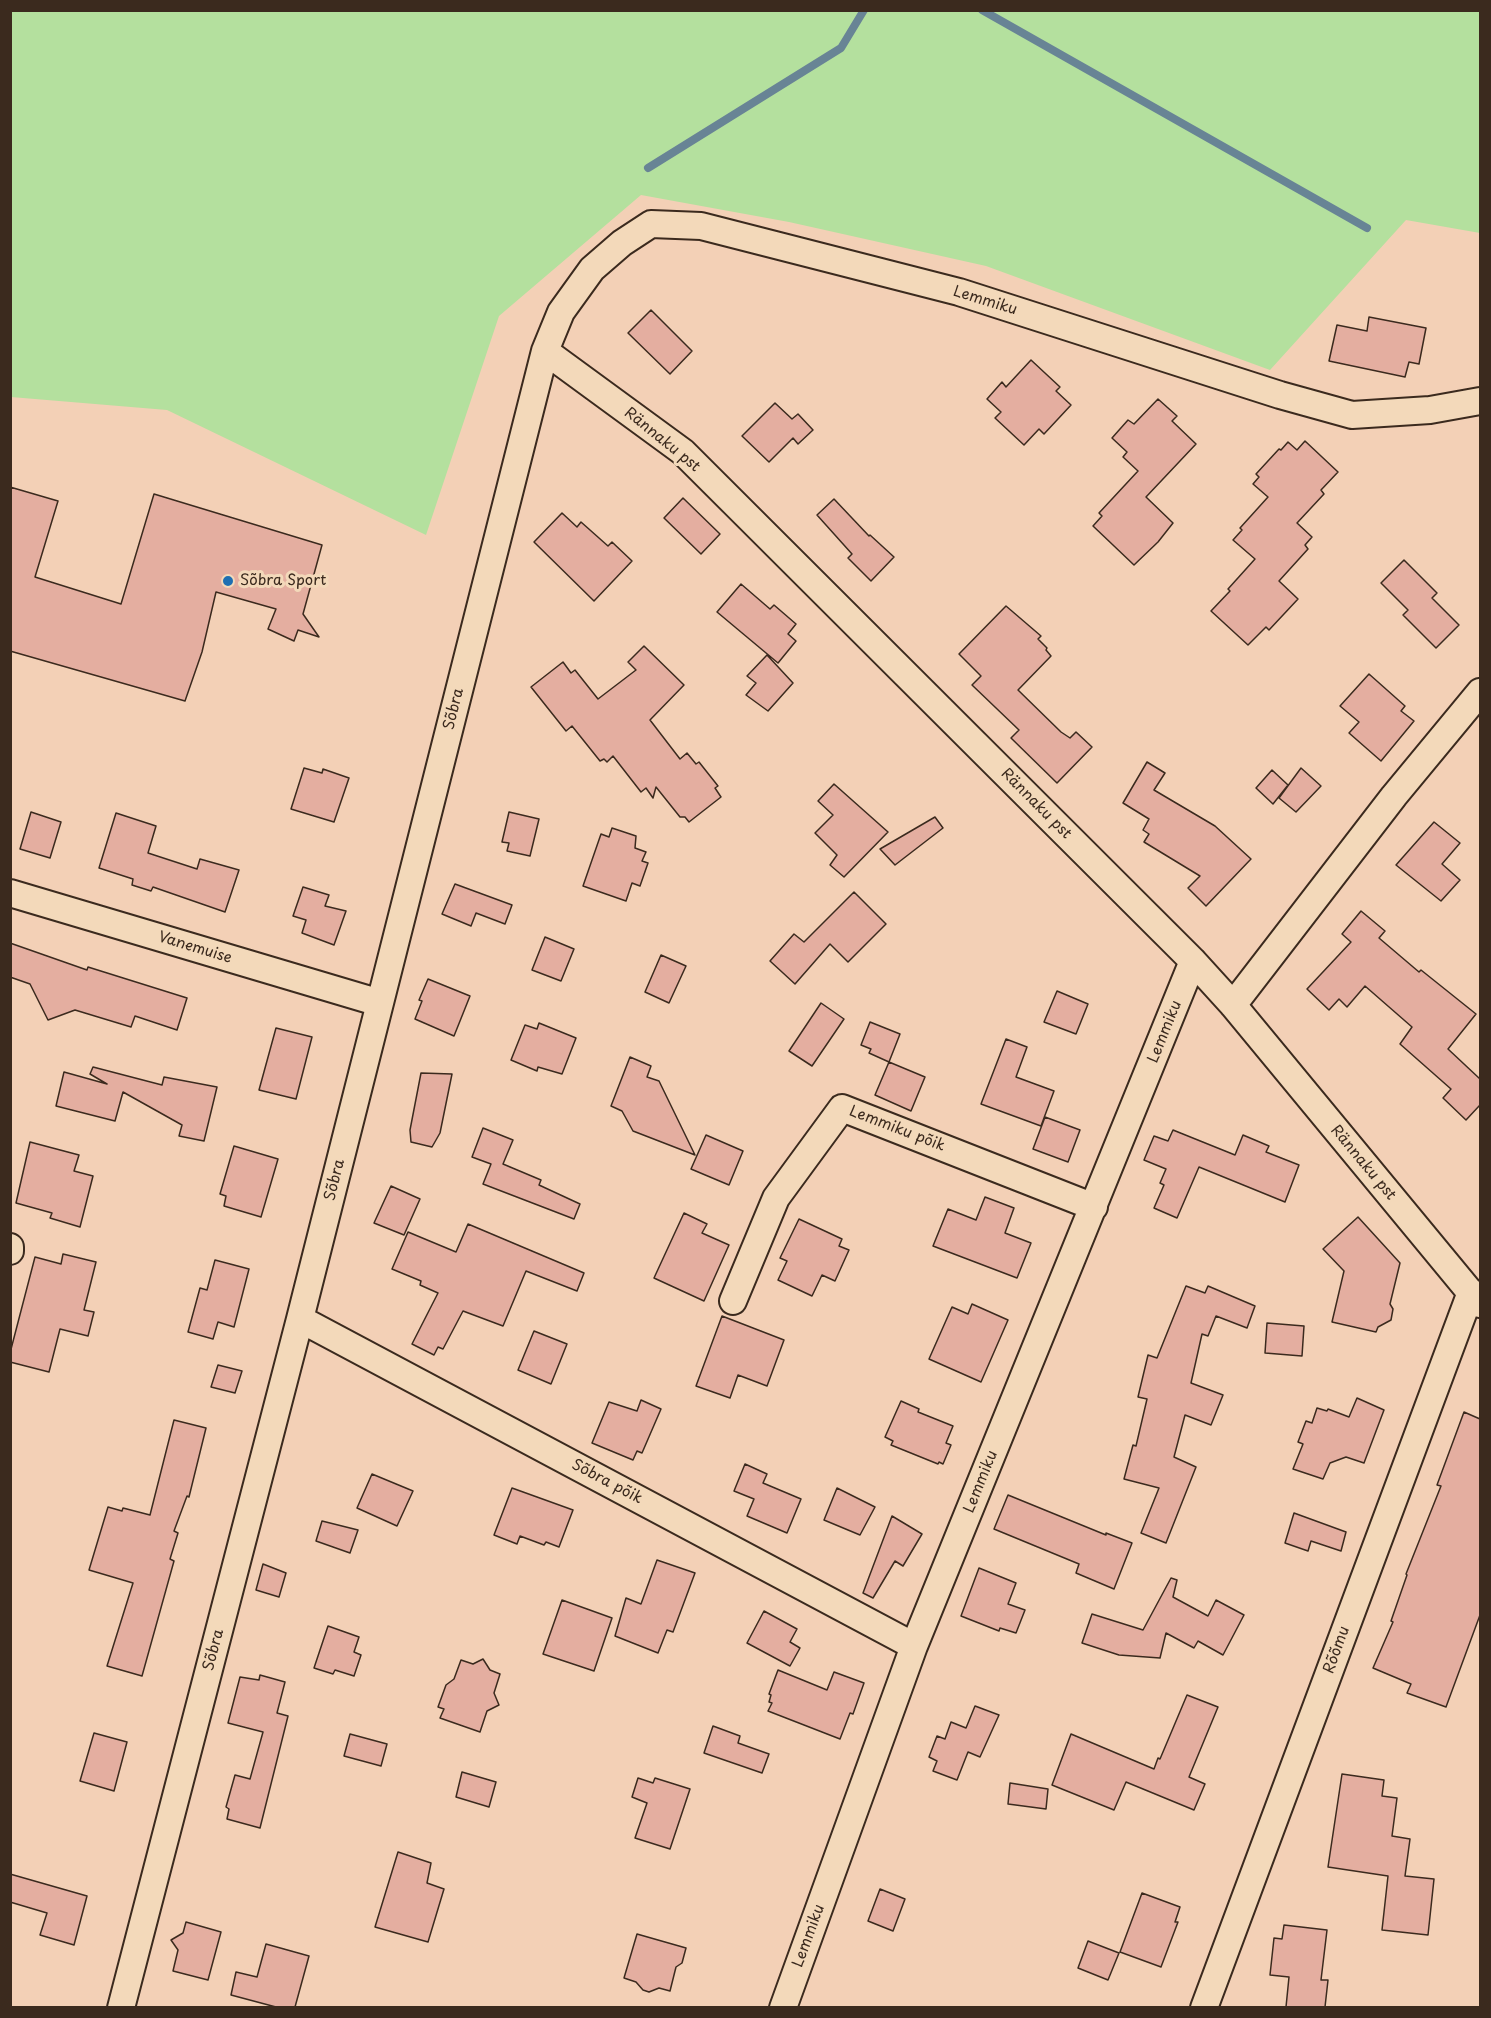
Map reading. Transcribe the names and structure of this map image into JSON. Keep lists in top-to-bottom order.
{
  "streets": {
    "street": [
      "Lemmiku",
      "Rännaku pst",
      "Sõbra",
      "Vanemuise",
      "Lemmiku põik",
      "Sõbra põik",
      "Rõõmu"
    ]
  },
  "crossings": [
    ["Lemmiku", "Rännaku pst"],
    ["Lemmiku", "Sõbra"],
    ["Lemmiku", "Lemmiku põik"],
    ["Lemmiku", "Sõbra põik"],
    ["Rännaku pst", "Sõbra"],
    ["Rännaku pst", "Rõõmu"],
    ["Sõbra", "Vanemuise"],
    ["Sõbra", "Sõbra põik"]
  ],
  "places": ["Sõbra Sport"]
}
